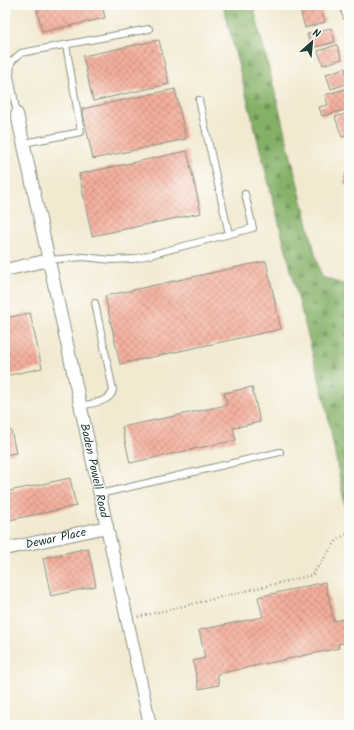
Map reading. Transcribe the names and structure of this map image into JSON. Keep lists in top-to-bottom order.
{
  "streets": {
    "street": ["Baden Powell Road", "Dewar Place"]
  },
  "crossings": [
    ["Baden Powell Road", "Dewar Place"]
  ],
  "north": "top right"
}
